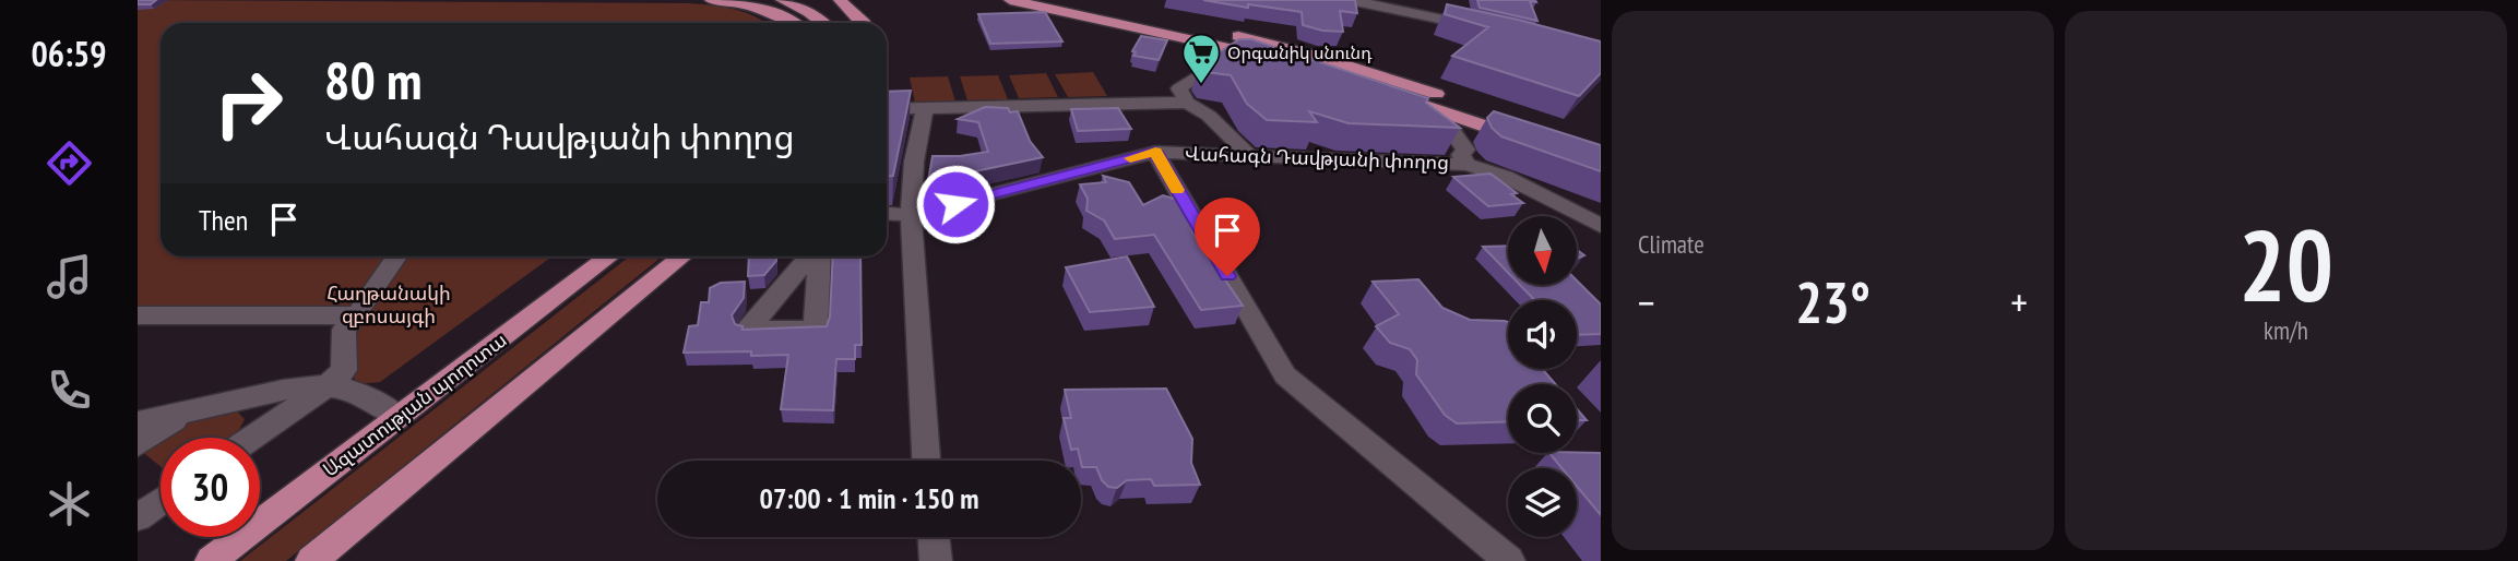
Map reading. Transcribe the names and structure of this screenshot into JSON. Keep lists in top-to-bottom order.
{
  "streets": {
    "main road": ["Ազատության պողոտա"],
    "street": ["Վահագն Դավթյանի փողոց"]
  },
  "parks": ["Հաղթանակի զբոսայգի"],
  "places": {
    "supermarket": ["Օրգանիկ սնունդ"]
  },
  "north": "bottom",
  "page": {
    "tabs": "06:59",
    "tile": [
      "Climate",
      ["20", "km/h"]
    ],
    "turn": ["80 m", "Վահագն Դավթյանի փողոց"],
    "then": "Then",
    "heat": ["−", "23°", "+"],
    "limit": "30",
    "trip": "07:00 · 1 min · 150 m"
  }
}
